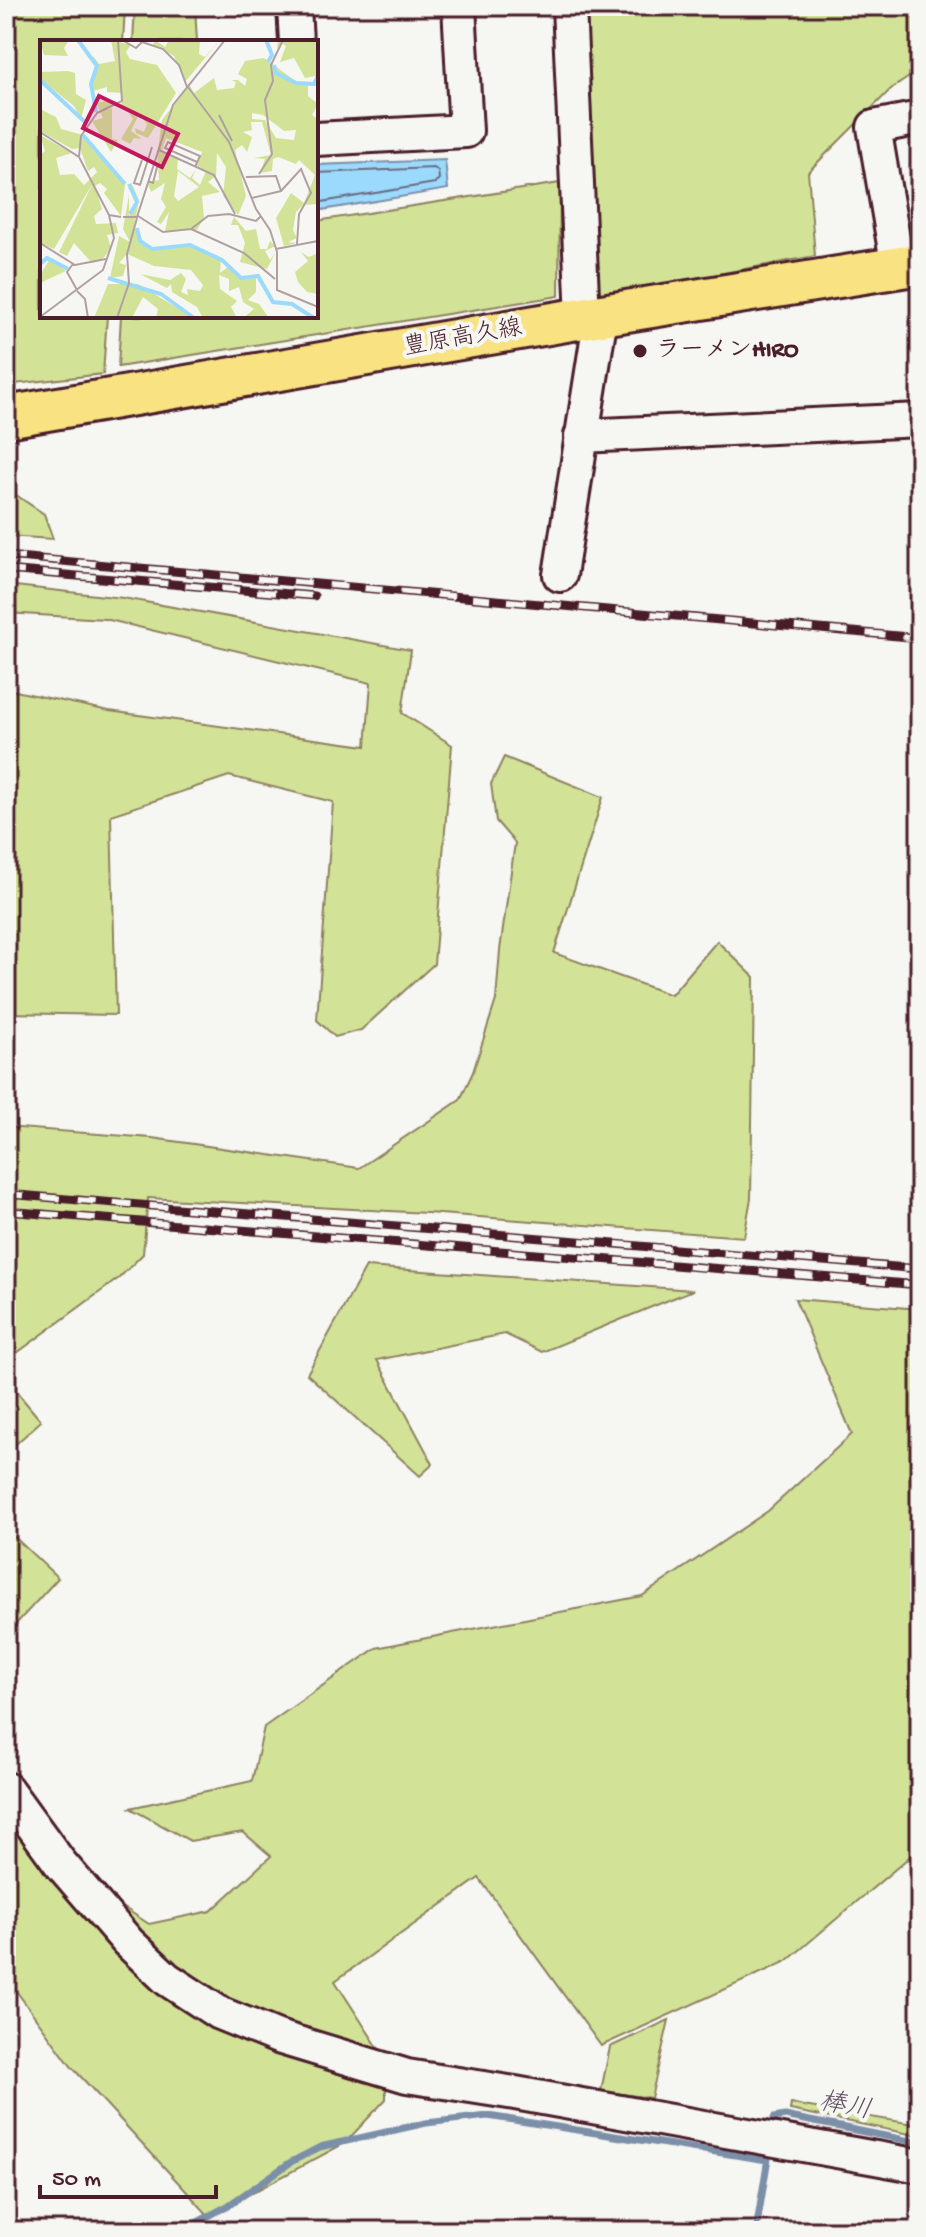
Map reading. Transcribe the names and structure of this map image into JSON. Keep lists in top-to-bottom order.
{
  "streets": {
    "main road": ["豊原高久線"]
  },
  "water": ["棒川"],
  "places": ["ラーメンHIRO"],
  "scale_bar": "50 m"
}
